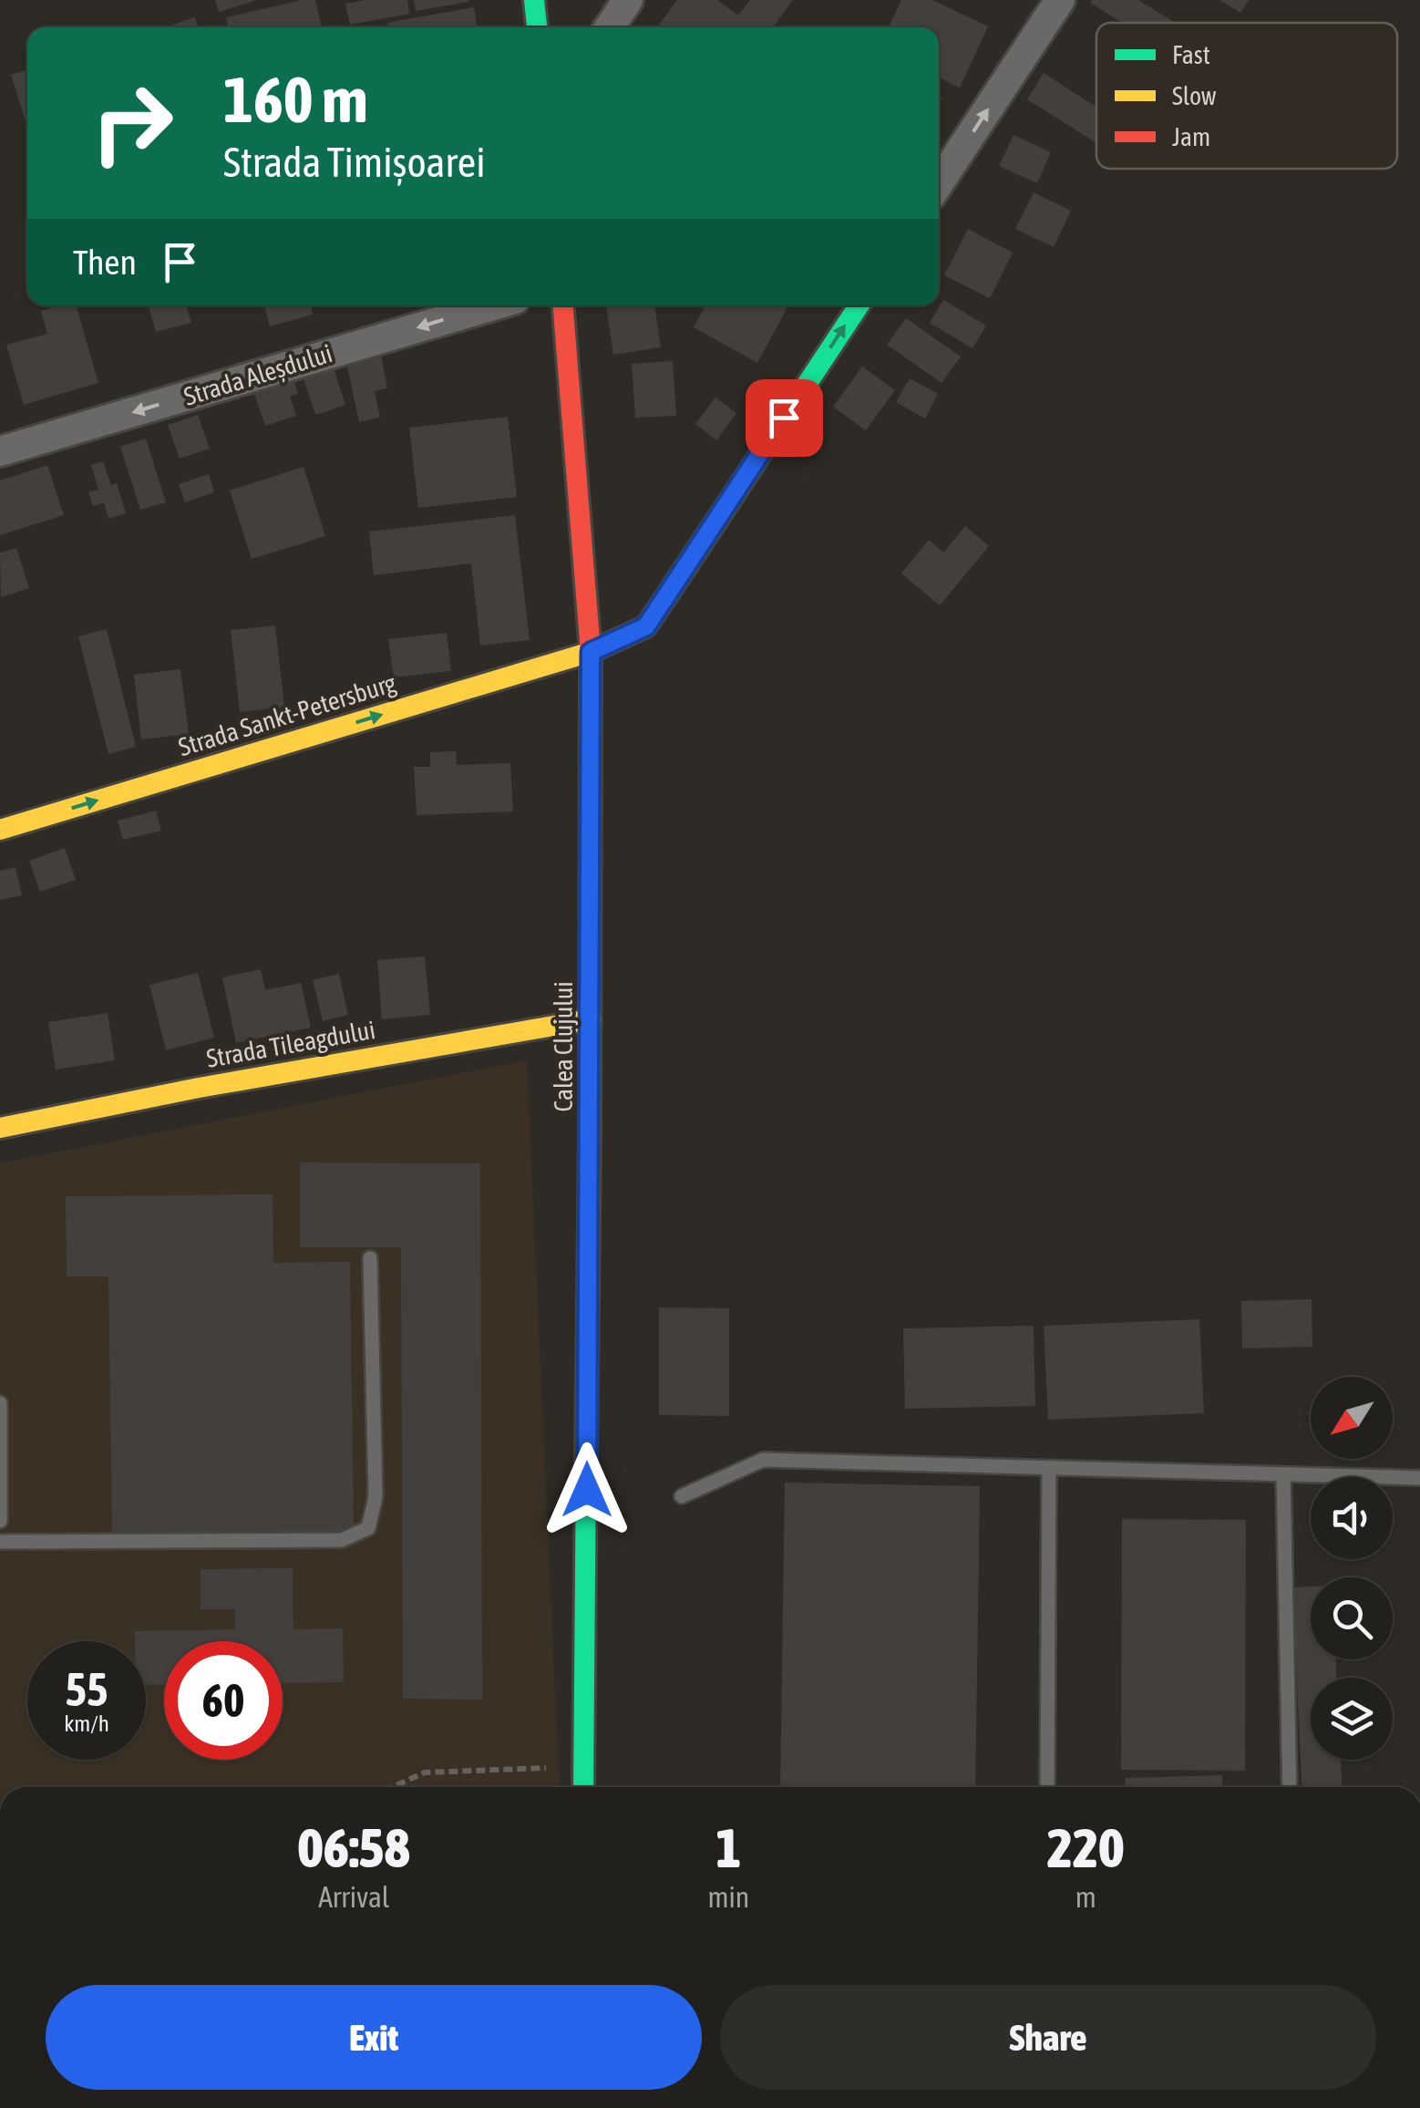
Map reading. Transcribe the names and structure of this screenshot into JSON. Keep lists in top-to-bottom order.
{
  "streets": {
    "street": [
      "Strada Aleșdului",
      "Strada Sankt-Petersburg",
      "Strada Tileagdului",
      "Calea Clujului"
    ]
  },
  "crossings": [
    ["Strada Sankt-Petersburg", "Calea Clujului"],
    ["Strada Tileagdului", "Calea Clujului"]
  ],
  "one_way": ["Strada Aleșdului", "Strada Sankt-Petersburg"],
  "legend": ["Fast", "Slow", "Jam"],
  "north": "bottom left",
  "page": {
    "turn": ["160 m", "Strada Timișoarei"],
    "then": "Then",
    "speed": "55 km/h",
    "limit": "60",
    "eta": [
      "06:58",
      "Arrival",
      "1",
      "min",
      "220",
      "m"
    ],
    "buttons": ["Exit", "Share"]
  }
}
